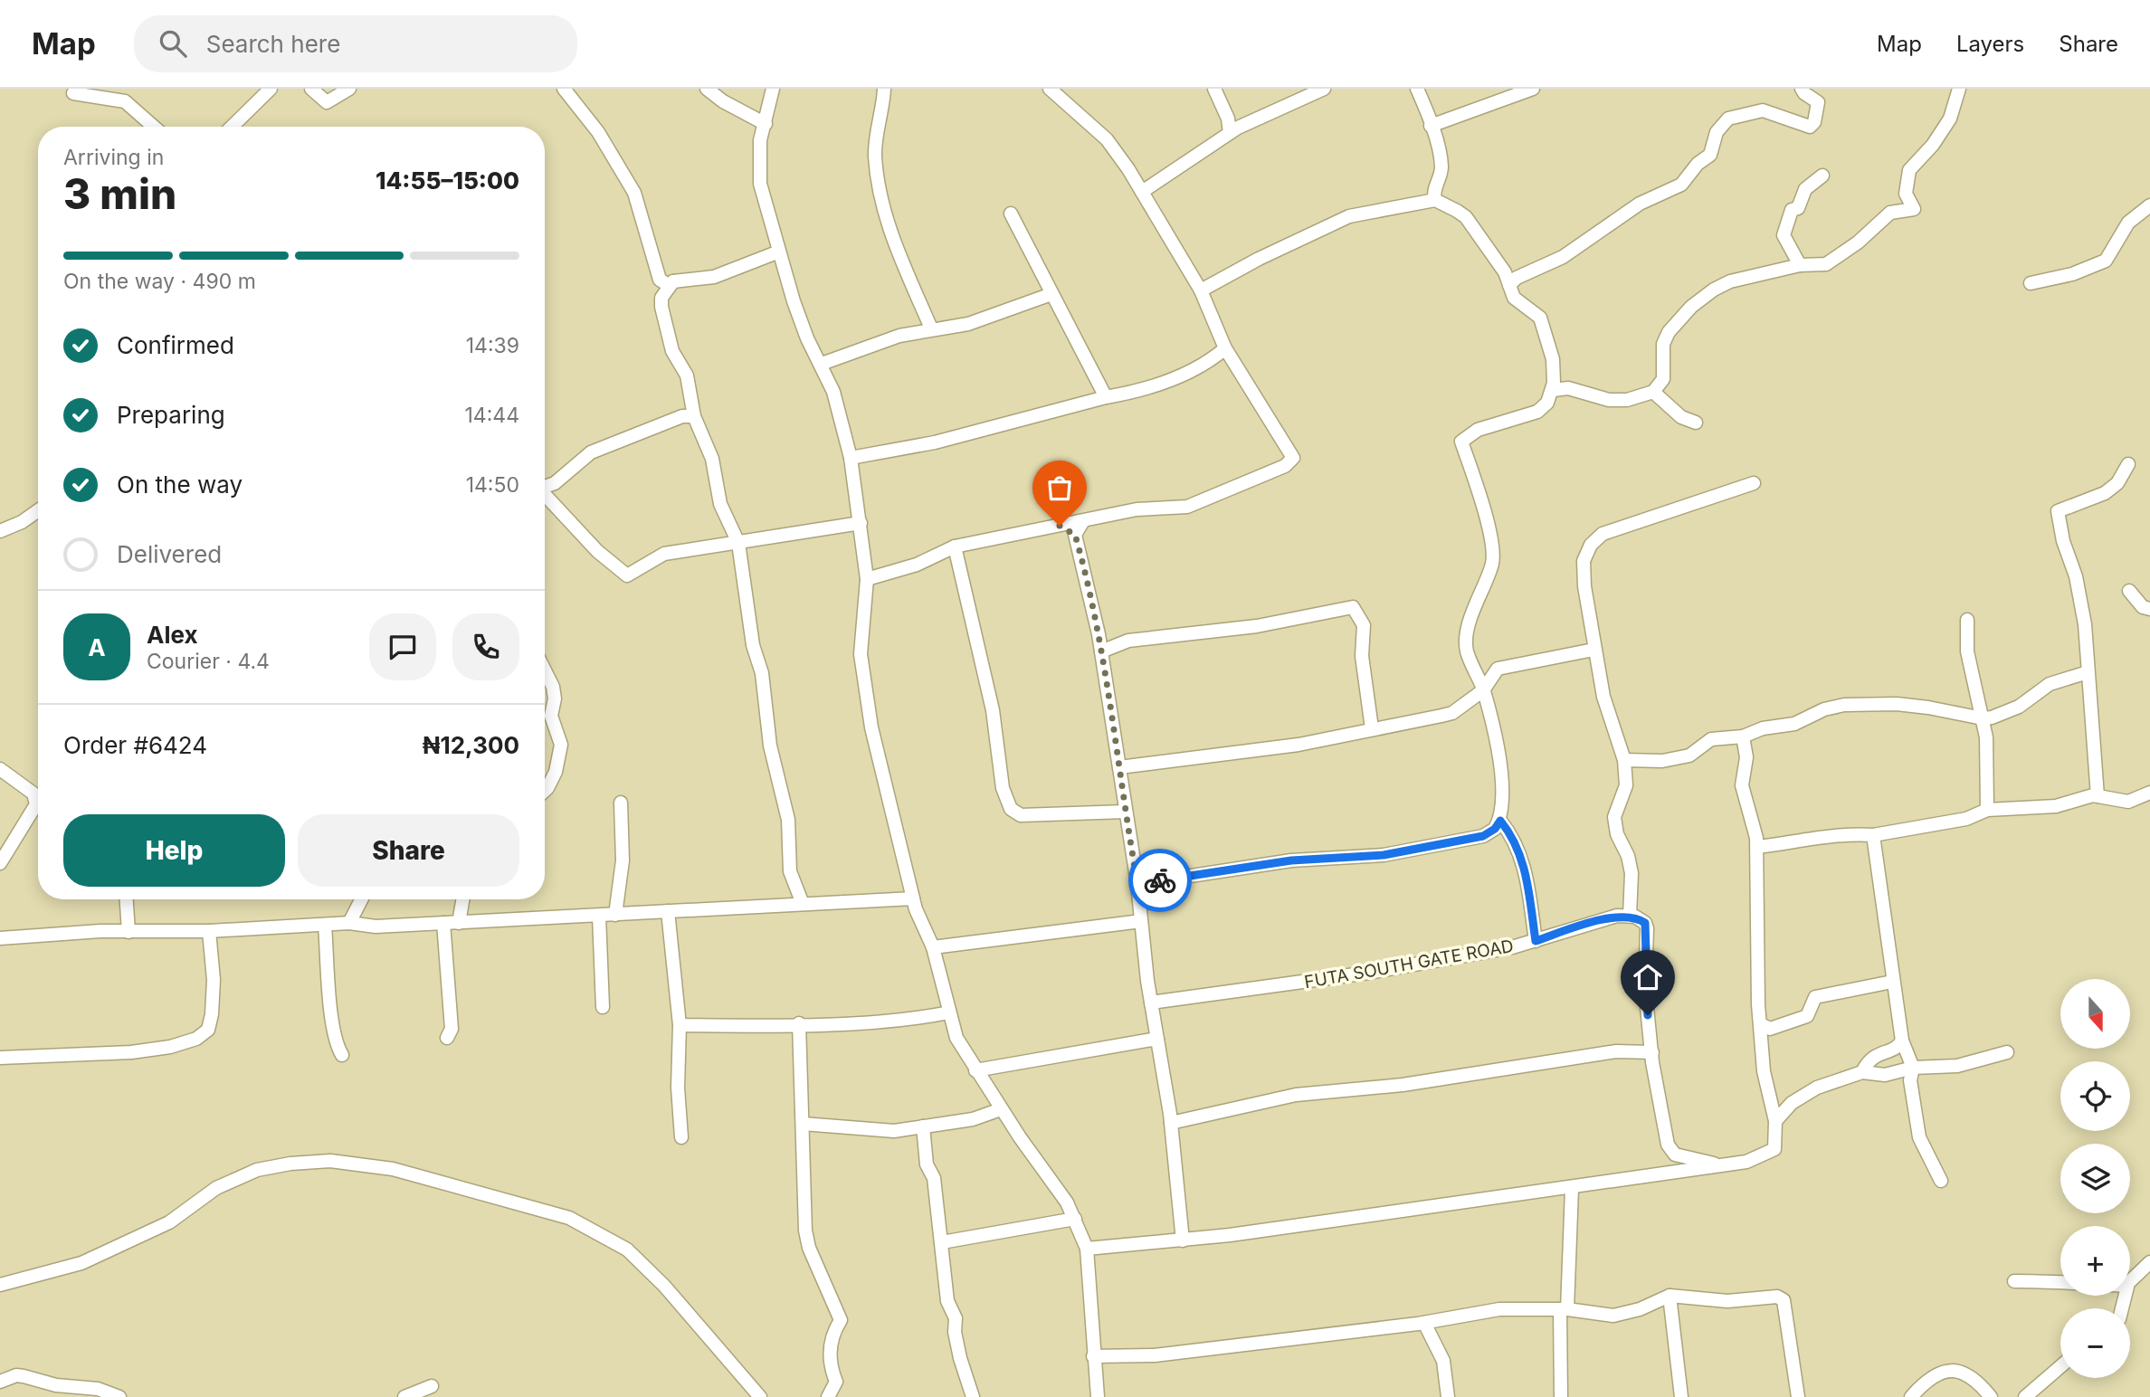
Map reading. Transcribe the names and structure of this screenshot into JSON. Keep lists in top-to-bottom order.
{
  "streets": {
    "street": ["FUTA SOUTH GATE ROAD"]
  },
  "north": "bottom",
  "page": {
    "header": "Map",
    "search": "Search here",
    "nav": ["Map", "Layers", "Share"],
    "heading": ["3 min", "Arriving in", "14:55–15:00"],
    "panel": [
      "Alex",
      "Courier · 4.4",
      "Order #6424",
      "₦12,300"
    ],
    "bar": "On the way · 490 m",
    "list": [
      ["Confirmed", "14:39"],
      ["Preparing", "14:44"],
      ["On the way", "14:50"],
      "Delivered"
    ],
    "round": "A",
    "buttons": ["Help", "Share"],
    "map_buttons": ["+", "−"]
  }
}
